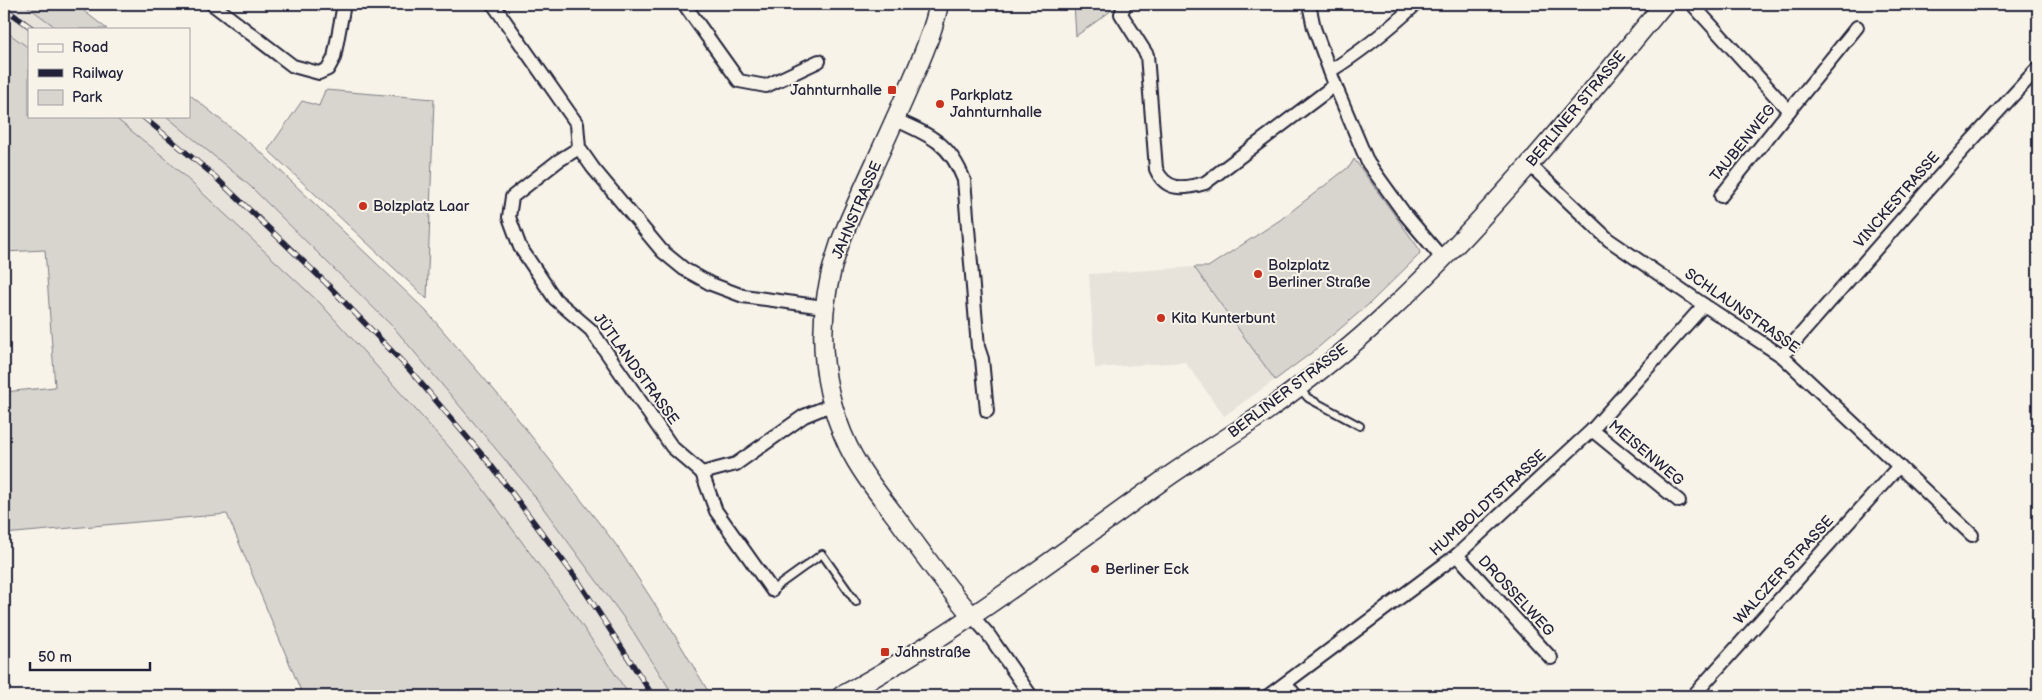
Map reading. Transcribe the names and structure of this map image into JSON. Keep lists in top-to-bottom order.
{
  "streets": {
    "street": [
      "BERLINER STRASSE",
      "TAUBENWEG",
      "VINCKESTRASSE",
      "JAHNSTRASSE",
      "SCHLAUNSTRASSE",
      "JÜTLANDSTRASSE",
      "MEISENWEG",
      "HUMBOLDTSTRASSE",
      "WALCZER STRASSE",
      "DROSSELWEG"
    ]
  },
  "crossings": [
    ["BERLINER STRASSE", "JAHNSTRASSE"],
    ["BERLINER STRASSE", "SCHLAUNSTRASSE"],
    ["VINCKESTRASSE", "SCHLAUNSTRASSE"],
    ["SCHLAUNSTRASSE", "HUMBOLDTSTRASSE"],
    ["SCHLAUNSTRASSE", "WALCZER STRASSE"],
    ["MEISENWEG", "HUMBOLDTSTRASSE"],
    ["HUMBOLDTSTRASSE", "DROSSELWEG"]
  ],
  "places": {
    "transit": ["Jahnturnhalle", "Jahnstraße"],
    "other": [
      "Parkplatz Jahnturnhalle",
      "Bolzplatz Laar",
      "Bolzplatz Berliner Straße",
      "Kita Kunterbunt",
      "Berliner Eck"
    ]
  },
  "legend": ["Road", "Railway", "Park"],
  "scale_bar": "50 m"
}
